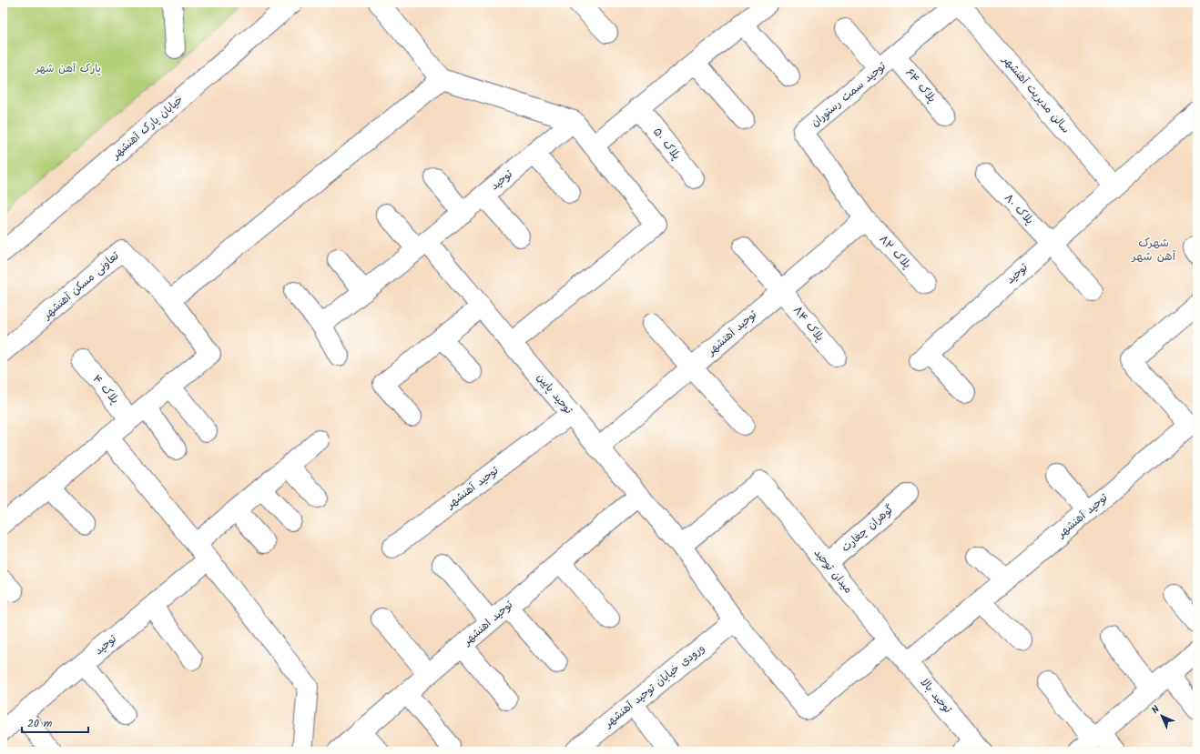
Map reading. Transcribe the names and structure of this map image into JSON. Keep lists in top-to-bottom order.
{
  "streets": {
    "street": [
      "پلاک ۶۴",
      "توحید سمت رستوران",
      "سالن مدیریت آهنشهر",
      "خیابان پارک آهنشهر",
      "پلاک ۵۰",
      "توحید",
      "پلاک ۸۰",
      "پلاک ۸۲",
      "تعاونی مسکن آهنشهر",
      "پلاک ۸۴",
      "توحید آهنشهر",
      "پلاک ۴",
      "توحید پایین",
      "گوهران چغارت",
      "میدان توحید",
      "توحید اهنشهر",
      "ورودی خیابان توحید آهنشهر",
      "توحید بالا"
    ]
  },
  "crossings": [
    ["پلاک ۶۴", "توحید سمت رستوران"],
    ["توحید سمت رستوران", "سالن مدیریت آهنشهر"],
    ["توحید سمت رستوران", "پلاک ۸۲"],
    ["توحید سمت رستوران", "توحید آهنشهر"],
    ["سالن مدیریت آهنشهر", "توحید"],
    ["توحید", "پلاک ۸۰"],
    ["توحید", "توحید پایین"],
    ["پلاک ۸۲", "توحید آهنشهر"],
    ["پلاک ۸۴", "توحید آهنشهر"],
    ["توحید آهنشهر", "توحید پایین"],
    ["توحید آهنشهر", "توحید بالا"],
    ["توحید پایین", "میدان توحید"],
    ["توحید پایین", "توحید اهنشهر"],
    ["گوهران چغارت", "میدان توحید"],
    ["میدان توحید", "توحید بالا"]
  ],
  "districts": ["شهرک آهن شهر"],
  "parks": ["پارک آهن شهر"],
  "scale_bar": "20 m",
  "north": "top left"
}
